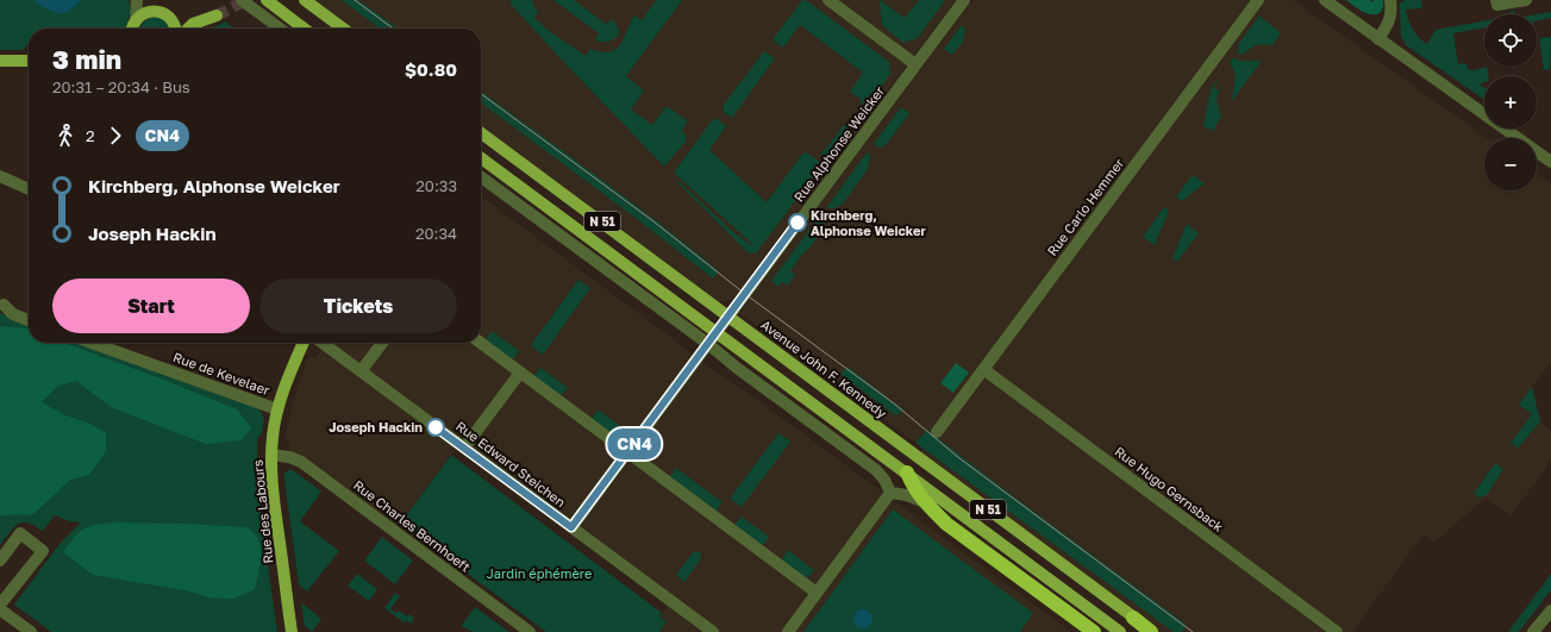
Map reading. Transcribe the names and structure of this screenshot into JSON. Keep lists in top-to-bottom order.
{
  "streets": {
    "highway": ["N 51"],
    "main road": ["Avenue John F. Kennedy", "Rue des Labours"],
    "street": [
      "Rue Alphonse Weicker",
      "Rue Carlo Hemmer",
      "Rue de Kevelaer",
      "Rue Edward Steichen",
      "Rue Hugo Gernsback",
      "Rue Charles Bernhoeft"
    ]
  },
  "crossings": [
    ["Rue Alphonse Weicker", "N 51"],
    ["Rue Alphonse Weicker", "Avenue John F. Kennedy"],
    ["Rue Alphonse Weicker", "Rue Edward Steichen"],
    ["Rue Carlo Hemmer", "Rue Hugo Gernsback"],
    ["Rue de Kevelaer", "Rue des Labours"],
    ["Rue des Labours", "Rue Charles Bernhoeft"]
  ],
  "parks": ["Jardin éphémère"],
  "places": ["Kirchberg, Alphonse Weicker", "Joseph Hackin"],
  "lines": ["bus line CN4"],
  "page": {
    "on_map": "CN4",
    "map_buttons": ["+", "−"],
    "heading": ["3 min", "20:31 – 20:34 · Bus", "$0.80"],
    "legs": ["2", "CN4"],
    "list": [
      {
        "name": "Kirchberg, Alphonse Weicker",
        "value": "20:33"
      },
      {
        "name": "Joseph Hackin",
        "value": "20:34"
      }
    ],
    "buttons": ["Start", "Tickets"]
  }
}
